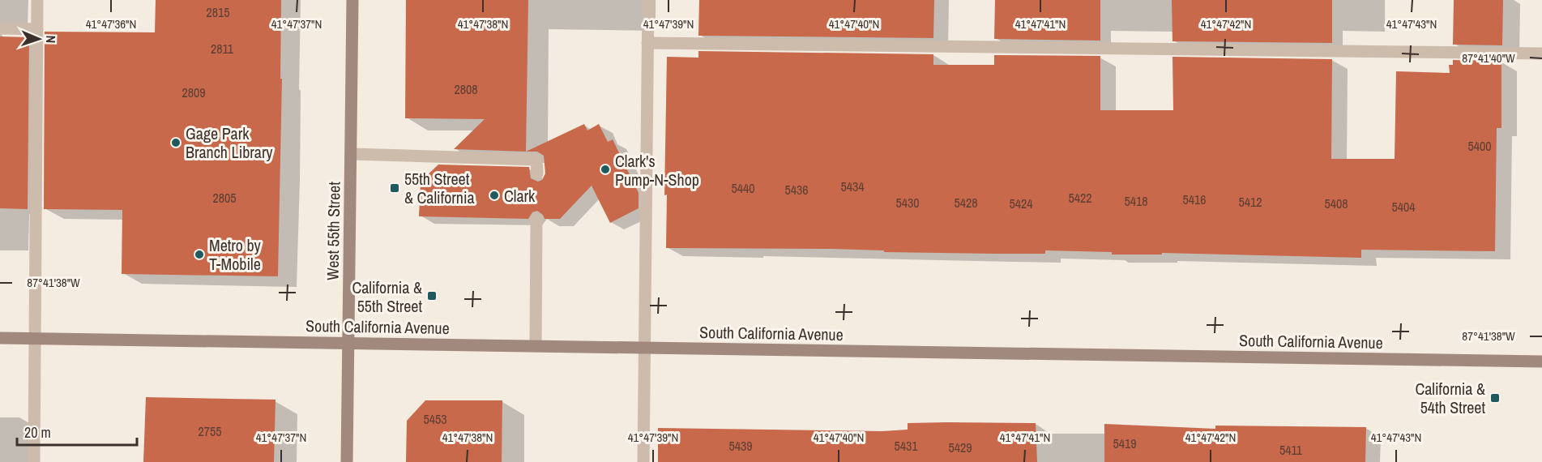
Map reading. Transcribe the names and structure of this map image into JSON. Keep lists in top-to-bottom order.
{
  "streets": {
    "street": ["West 55th Street", "South California Avenue"]
  },
  "crossings": [
    ["West 55th Street", "South California Avenue"]
  ],
  "places": {
    "other": [
      "Gage Park Branch Library",
      "Clark's Pump-N-Shop",
      "Clark",
      "Metro by T-Mobile"
    ],
    "transit": ["55th Street & California", "California & 55th Street", "California & 54th Street"]
  },
  "house_numbers": [
    "2815",
    "2811",
    "2808",
    "2809",
    "5400",
    "5434",
    "5440",
    "5436",
    "2805",
    "5422",
    "5416",
    "5418",
    "5412",
    "5430",
    "5428",
    "5424",
    "5408",
    "5404",
    "5453",
    "2755",
    "5419",
    "5439",
    "5431",
    "5429",
    "5411"
  ],
  "scale_bar": "20 m",
  "north": "right",
  "coordinates": [
    "41°47'36\"N",
    "41°47'37\"N",
    "41°47'38\"N",
    "41°47'39\"N",
    "41°47'40\"N",
    "41°47'41\"N",
    "41°47'42\"N",
    "41°47'43\"N",
    "87°41'40\"W",
    "87°41'38\"W"
  ]
}
